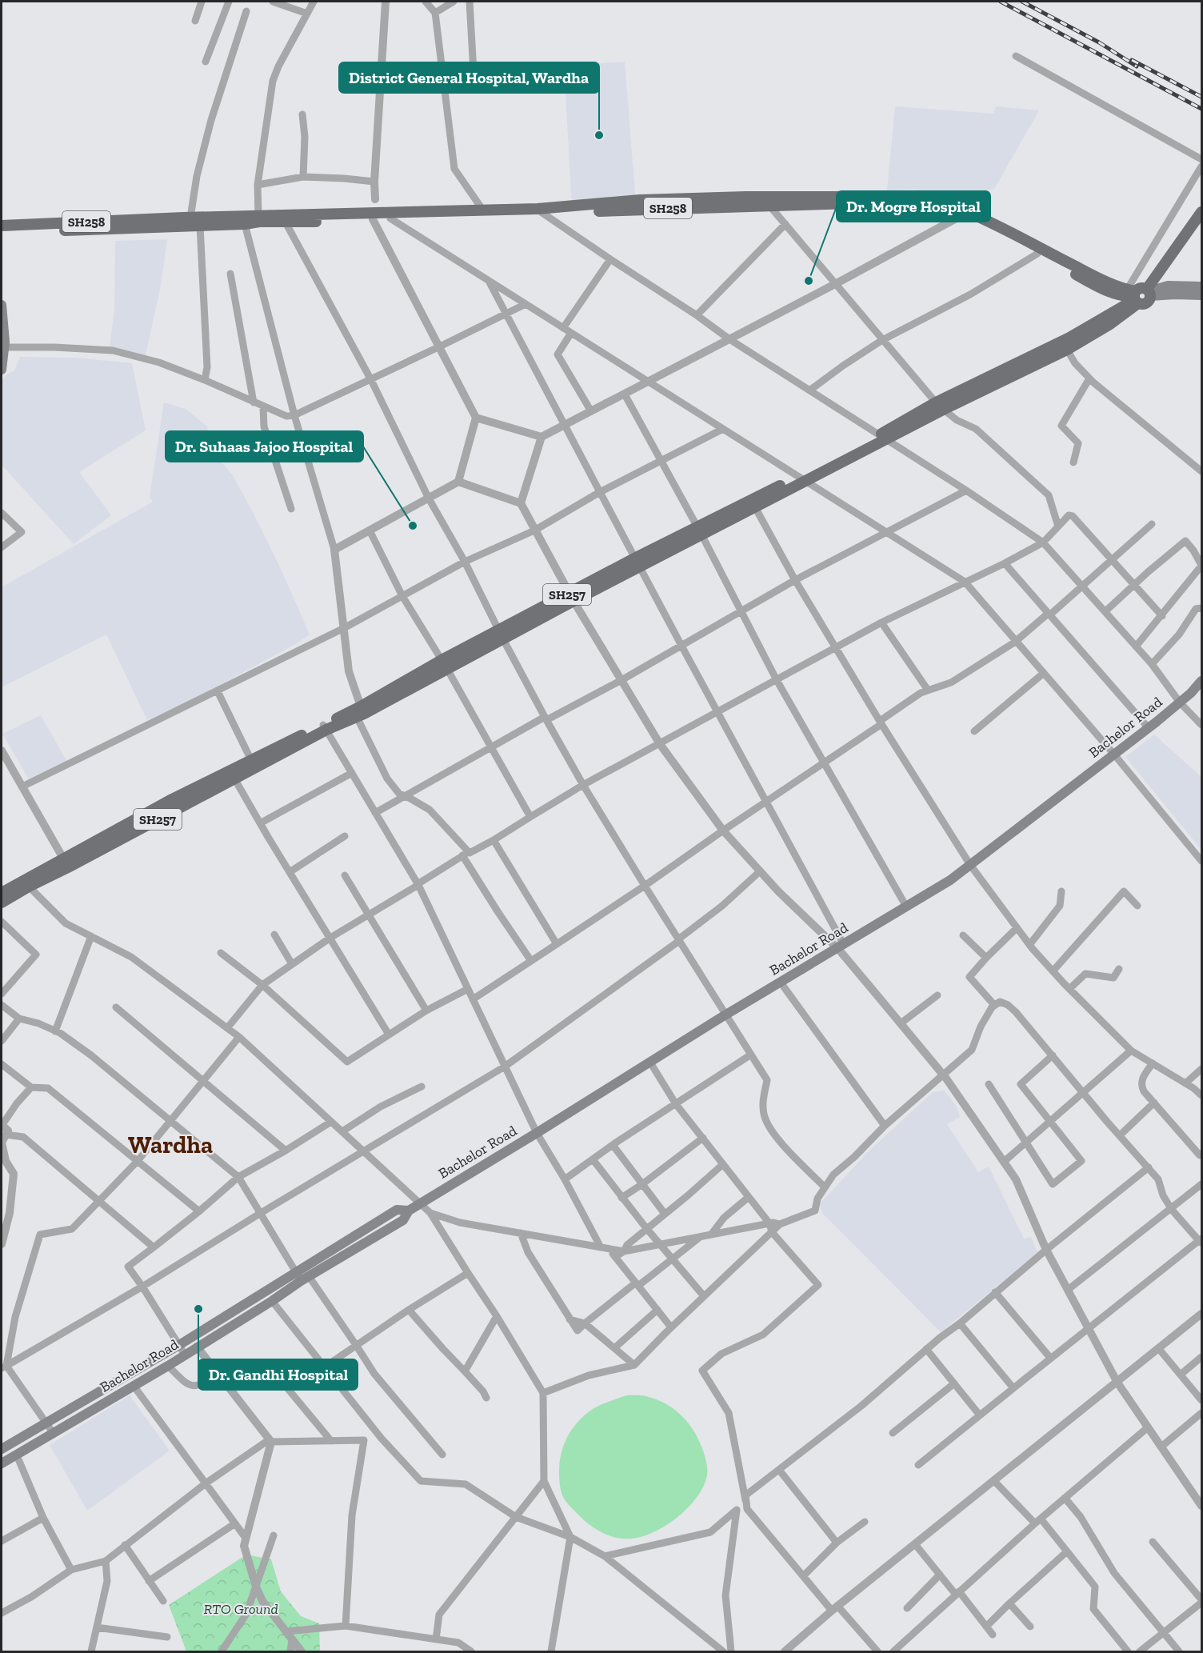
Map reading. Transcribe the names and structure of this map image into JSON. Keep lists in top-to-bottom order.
{
  "streets": {
    "main road": ["SH258", "SH257", "Bachelor Road"]
  },
  "crossings": [
    ["SH258", "SH257"]
  ],
  "districts": ["Wardha"],
  "parks": ["RTO Ground"],
  "places": [
    "District General Hospital, Wardha",
    "Dr. Mogre Hospital",
    "Dr. Suhaas Jajoo Hospital",
    "Dr. Gandhi Hospital"
  ]
}
